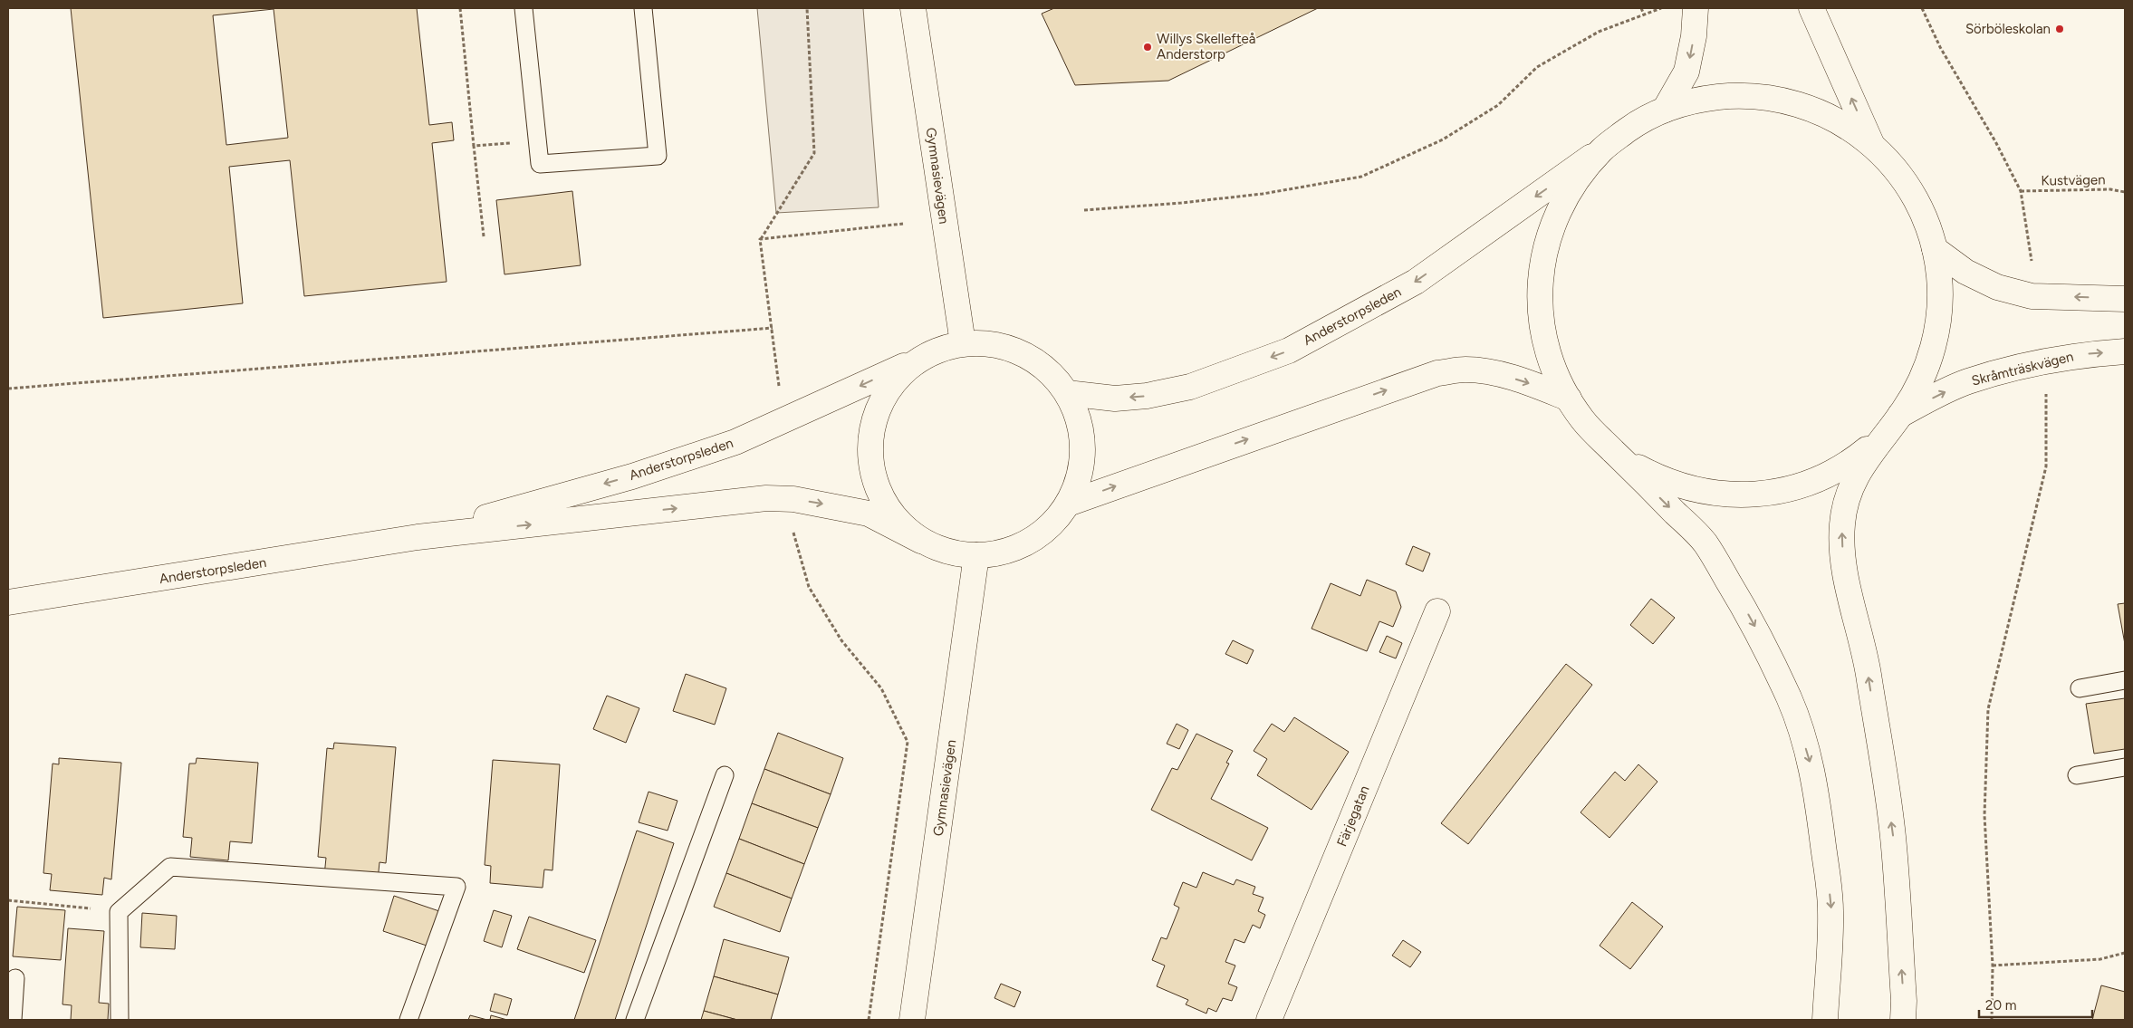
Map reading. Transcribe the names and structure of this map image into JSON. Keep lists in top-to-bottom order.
{
  "streets": {
    "main road": [
      "Gymnasievägen",
      "Anderstorpsleden",
      "Skråmträskvägen",
      "Färjegatan"
    ],
    "path": ["Kustvägen"]
  },
  "one_way": ["Skråmträskvägen"],
  "places": ["Sörböleskolan", "Willys Skellefteå Anderstorp"],
  "scale_bar": "20 m"
}
